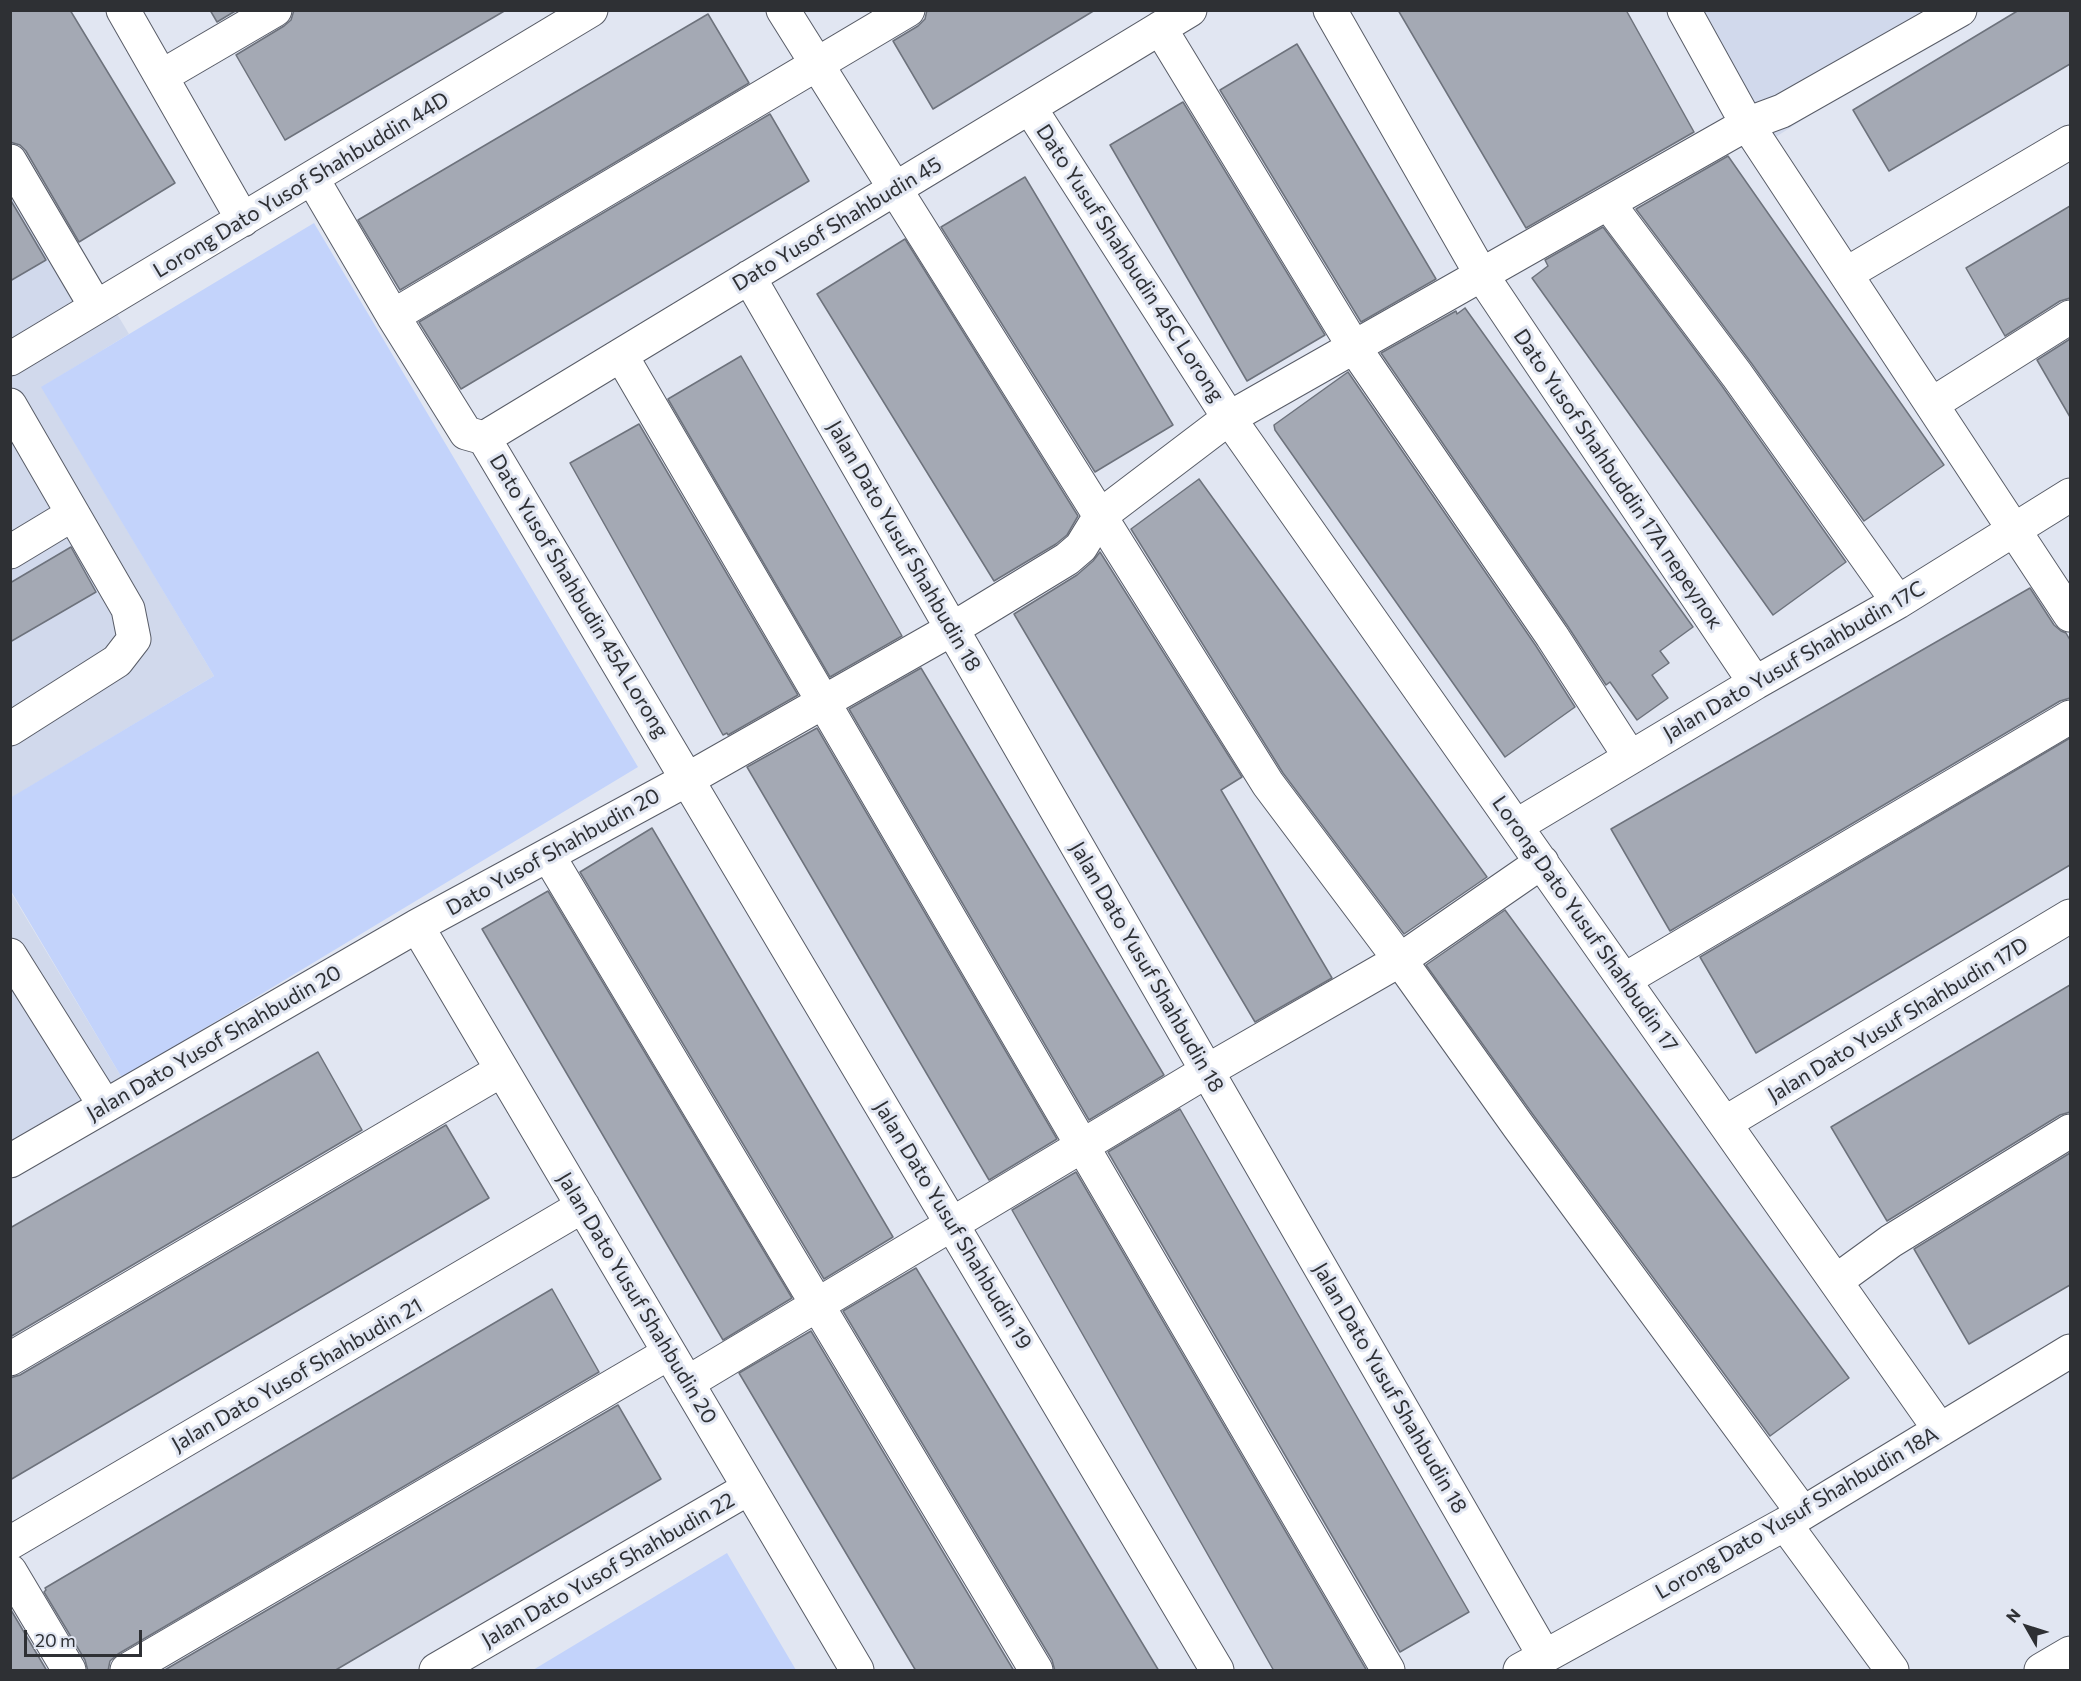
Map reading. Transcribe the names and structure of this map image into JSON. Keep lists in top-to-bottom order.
{
  "streets": {
    "street": [
      "Lorong Dato Yusof Shahbuddin 44D",
      "Dato Yusof Shahbudin 45",
      "Dato Yusuf Shahbudin 45C Lorong",
      "Dato Yusof Shahbuddin 17A переулок",
      "Jalan Dato Yusuf Shahbudin 18",
      "Dato Yusof Shahbudin 45A Lorong",
      "Jalan Dato Yusuf Shahbudin 17C",
      "Dato Yusof Shahbudin 20",
      "Lorong Dato Yusuf Shahbudin 17",
      "Jalan Dato Yusuf Shahbudin 17D",
      "Jalan Dato Yusof Shahbudin 20",
      "Jalan Dato Yusuf Shahbudin 19",
      "Jalan Dato Yusuf Shahbudin 20",
      "Jalan Dato Yusof Shahbudin 21",
      "Lorong Dato Yusuf Shahbudin 18A",
      "Jalan Dato Yusof Shahbudin 22"
    ]
  },
  "crossings": [
    ["Lorong Dato Yusof Shahbuddin 44D", "Dato Yusof Shahbudin 45A Lorong"],
    ["Dato Yusof Shahbudin 45", "Dato Yusuf Shahbudin 45C Lorong"],
    ["Dato Yusof Shahbudin 45", "Jalan Dato Yusuf Shahbudin 18"],
    ["Dato Yusof Shahbudin 45", "Dato Yusof Shahbudin 45A Lorong"],
    ["Dato Yusuf Shahbudin 45C Lorong", "Lorong Dato Yusuf Shahbudin 17"],
    ["Dato Yusof Shahbuddin 17A переулок", "Jalan Dato Yusuf Shahbudin 17C"],
    ["Jalan Dato Yusuf Shahbudin 18", "Dato Yusof Shahbudin 20"],
    ["Jalan Dato Yusuf Shahbudin 18", "Lorong Dato Yusuf Shahbudin 18A"],
    ["Dato Yusof Shahbudin 45A Lorong", "Dato Yusof Shahbudin 20"],
    ["Dato Yusof Shahbudin 45A Lorong", "Jalan Dato Yusuf Shahbudin 19"],
    ["Jalan Dato Yusuf Shahbudin 17C", "Lorong Dato Yusuf Shahbudin 17"],
    ["Dato Yusof Shahbudin 20", "Jalan Dato Yusof Shahbudin 20"],
    ["Dato Yusof Shahbudin 20", "Jalan Dato Yusuf Shahbudin 19"],
    ["Dato Yusof Shahbudin 20", "Jalan Dato Yusuf Shahbudin 20"],
    ["Lorong Dato Yusuf Shahbudin 17", "Jalan Dato Yusuf Shahbudin 17D"],
    ["Lorong Dato Yusuf Shahbudin 17", "Lorong Dato Yusuf Shahbudin 18A"],
    ["Jalan Dato Yusof Shahbudin 20", "Jalan Dato Yusuf Shahbudin 20"],
    ["Jalan Dato Yusuf Shahbudin 20", "Jalan Dato Yusof Shahbudin 21"],
    ["Jalan Dato Yusuf Shahbudin 20", "Jalan Dato Yusof Shahbudin 22"]
  ],
  "scale_bar": "20 m",
  "north": "top left"
}
